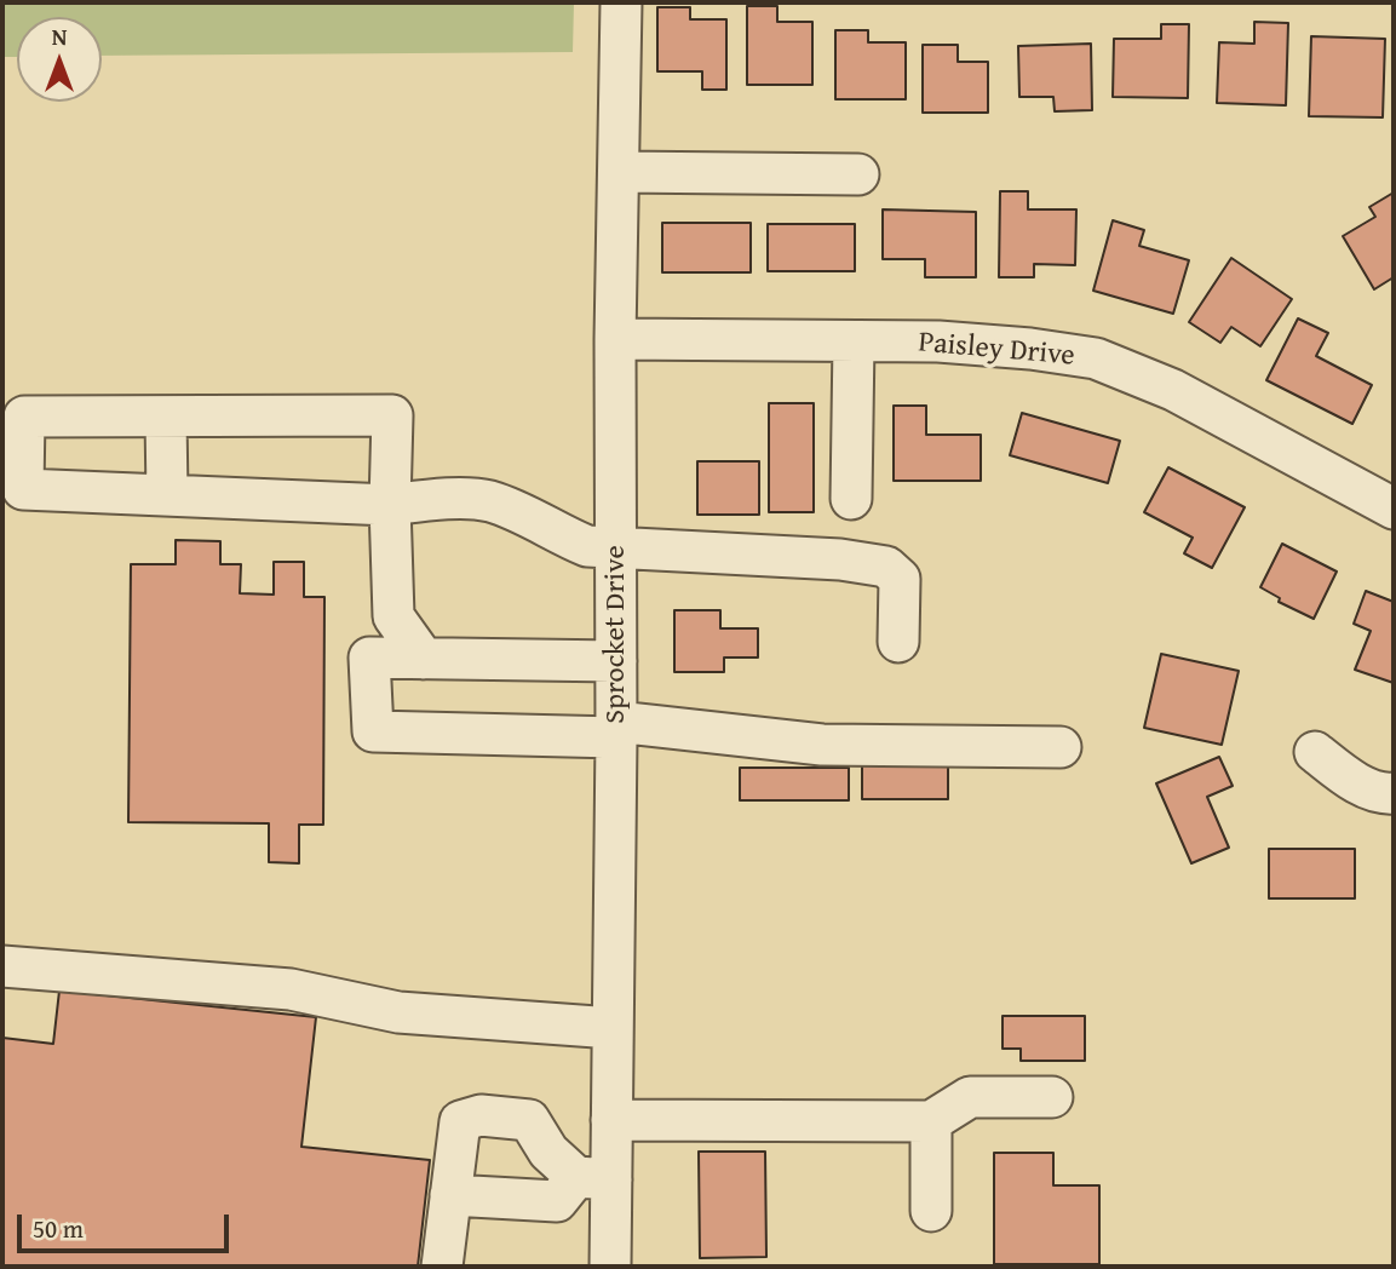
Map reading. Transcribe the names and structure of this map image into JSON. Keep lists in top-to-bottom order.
{
  "streets": {
    "street": ["Paisley Drive", "Sprocket Drive"]
  },
  "crossings": [
    ["Paisley Drive", "Sprocket Drive"]
  ],
  "scale_bar": "50 m",
  "north": "top"
}
